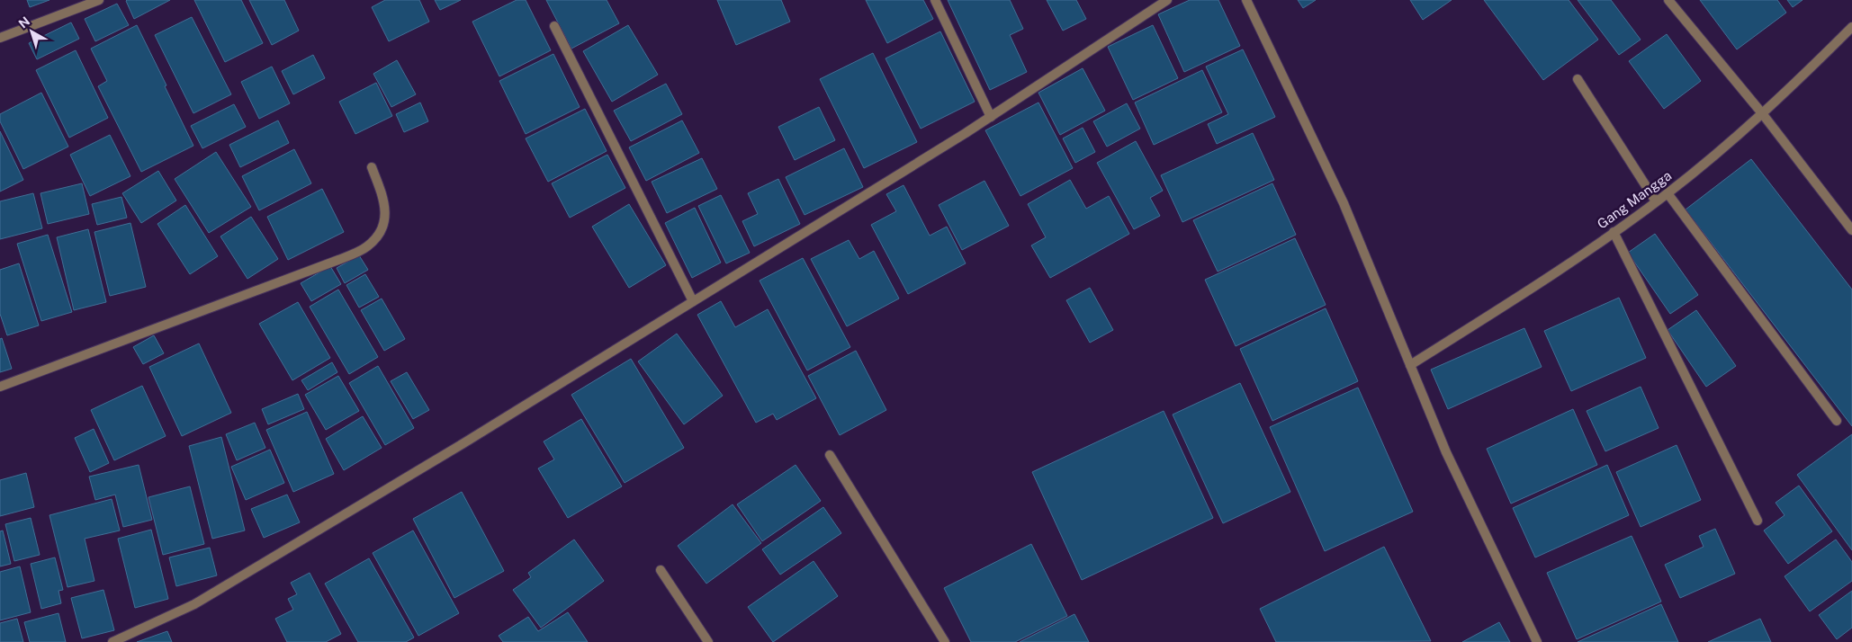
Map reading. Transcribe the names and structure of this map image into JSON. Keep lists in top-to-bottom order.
{
  "streets": {
    "street": ["Gang Mangga"]
  },
  "north": "top left"
}
